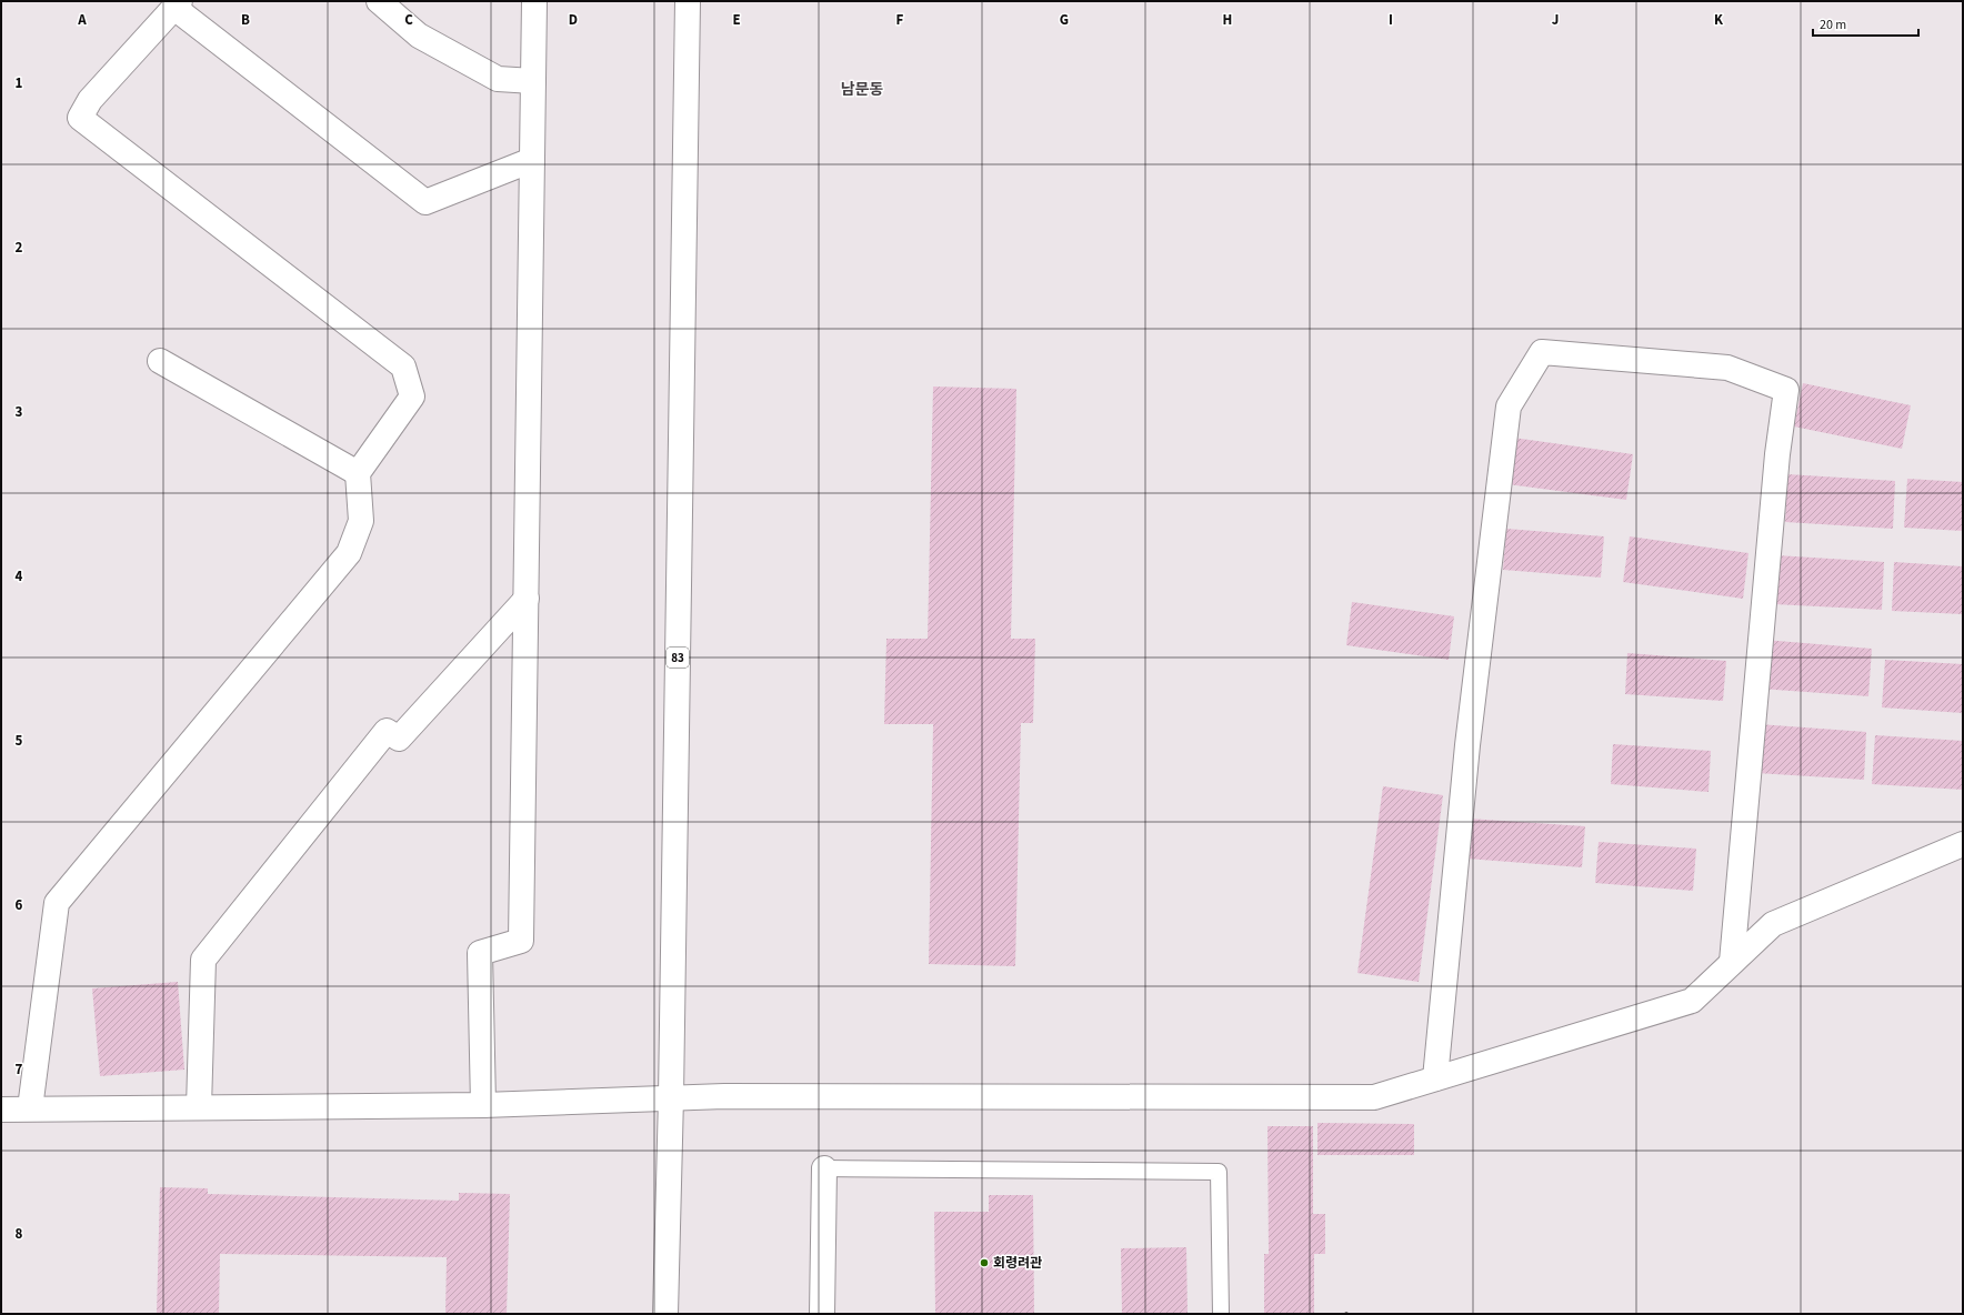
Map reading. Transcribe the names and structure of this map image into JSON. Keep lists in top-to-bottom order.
{
  "streets": {
    "street": ["83"]
  },
  "districts": ["남문동"],
  "places": ["회령려관"],
  "scale_bar": "20 m",
  "grid": {
    "columns": [
      "A",
      "B",
      "C",
      "D",
      "E",
      "F",
      "G",
      "H",
      "I",
      "J",
      "K"
    ],
    "rows": [
      "1",
      "2",
      "3",
      "4",
      "5",
      "6",
      "7",
      "8"
    ]
  }
}
